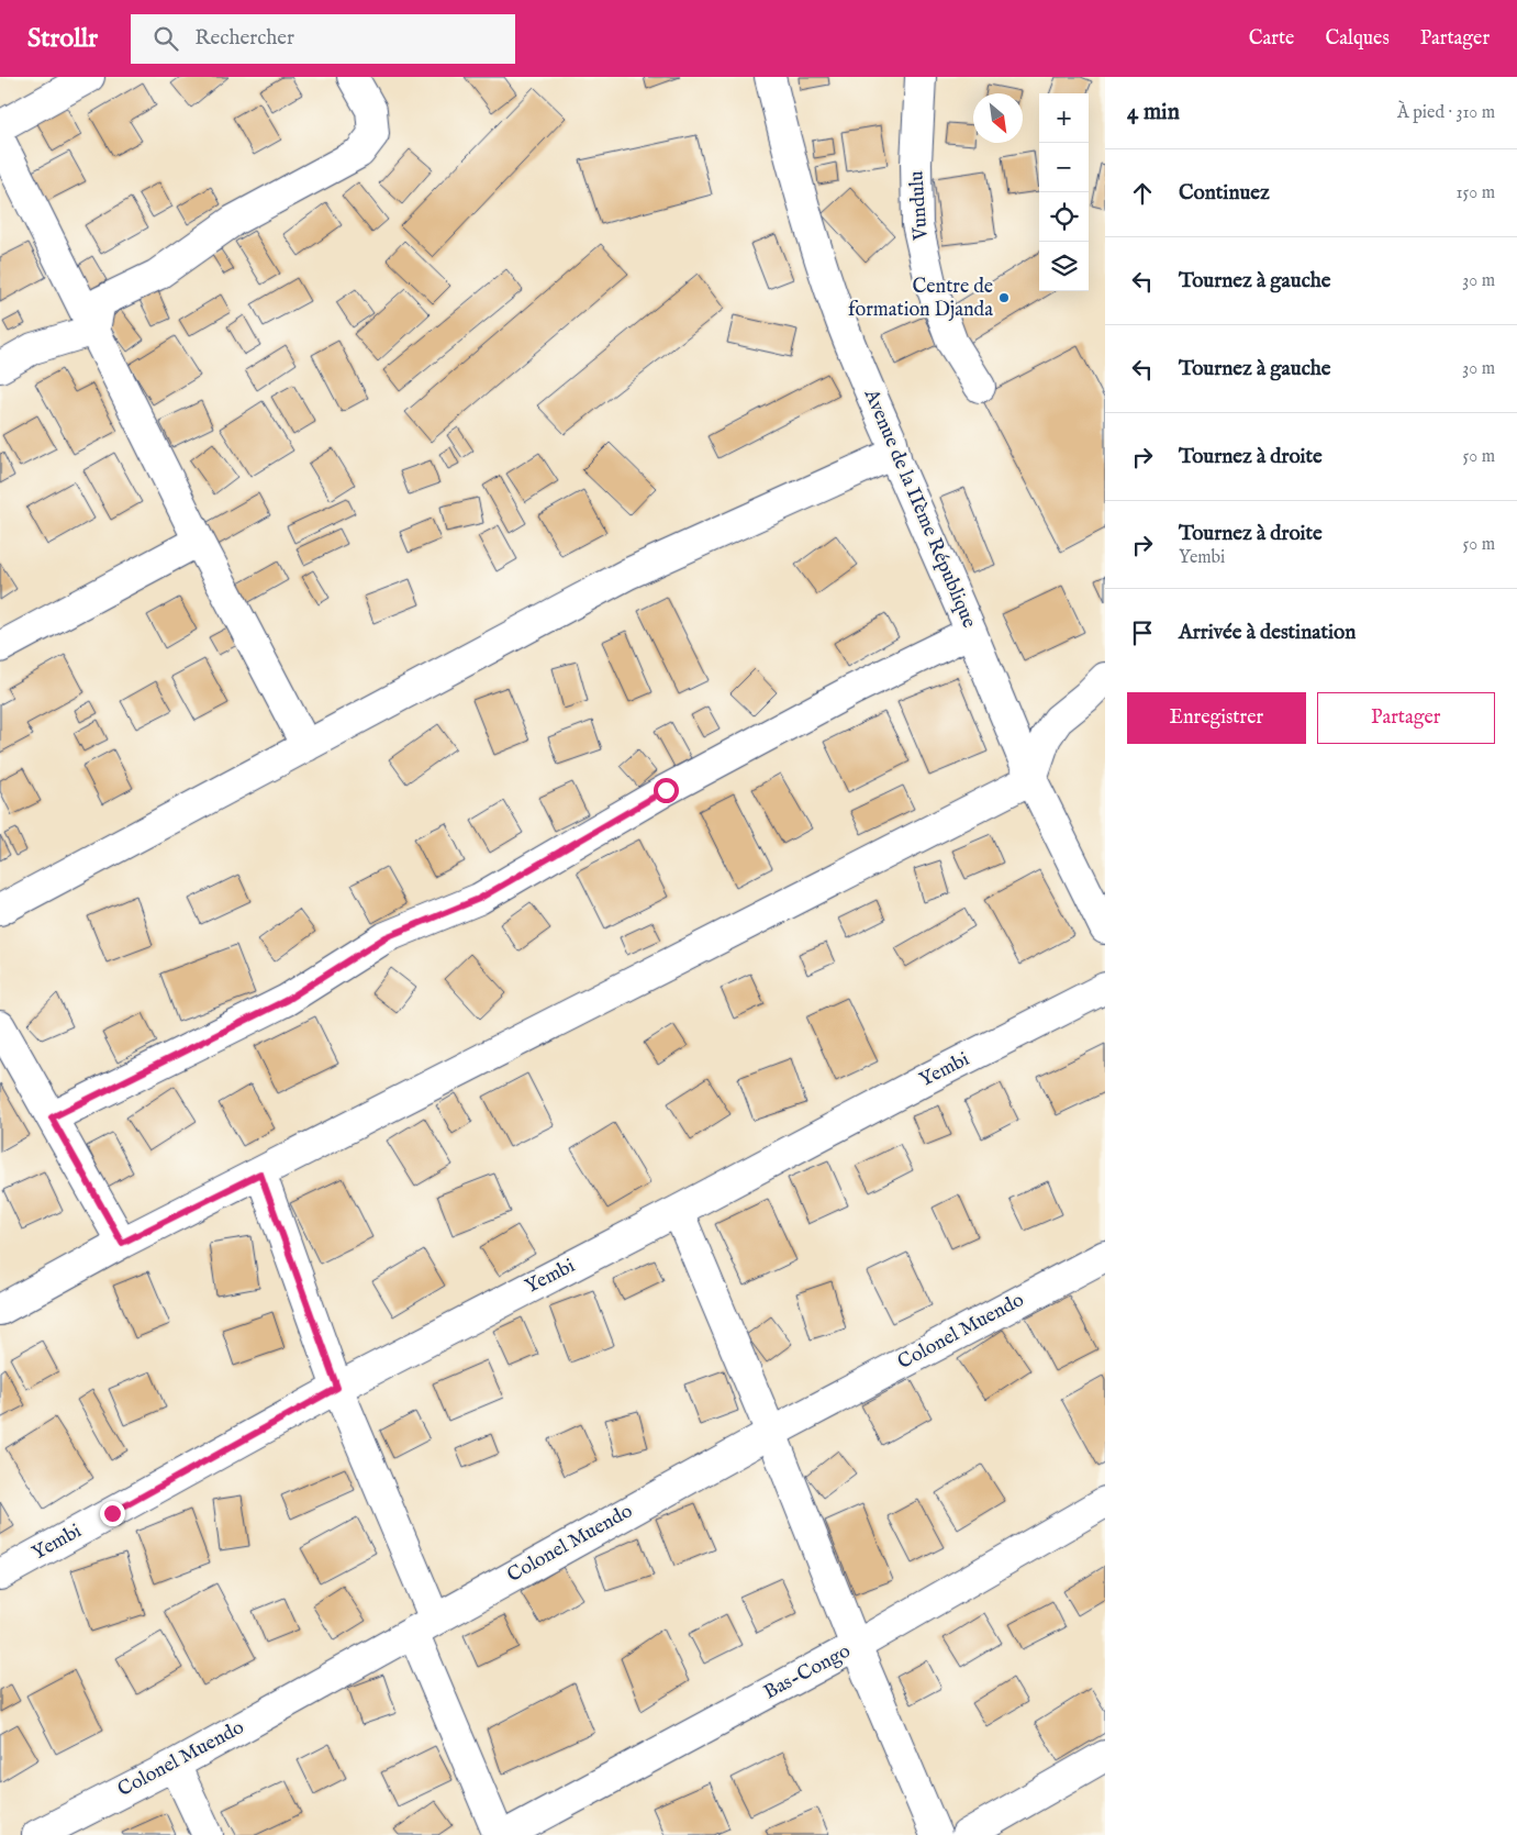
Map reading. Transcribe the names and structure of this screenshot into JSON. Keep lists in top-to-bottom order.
{
  "streets": {
    "street": [
      "Vundulu",
      "Avenue de la IIème République",
      "Yembi",
      "Colonel Muendo",
      "Bas-Congo"
    ]
  },
  "places": ["Centre de formation Djanda"],
  "north": "bottom right",
  "page": {
    "header": "Strollr",
    "search": "Rechercher",
    "nav": ["Carte", "Calques", "Partager"],
    "heading": ["4 min", "À pied · 310 m"],
    "map_buttons": ["+", "−"],
    "list": [
      ["Continuez", "150 m"],
      ["Tournez à gauche", "30 m"],
      ["Tournez à gauche", "30 m"],
      ["Tournez à droite", "50 m"],
      ["Tournez à droite", "Yembi", "50 m"],
      "Arrivée à destination"
    ],
    "buttons": ["Enregistrer", "Partager"]
  }
}
